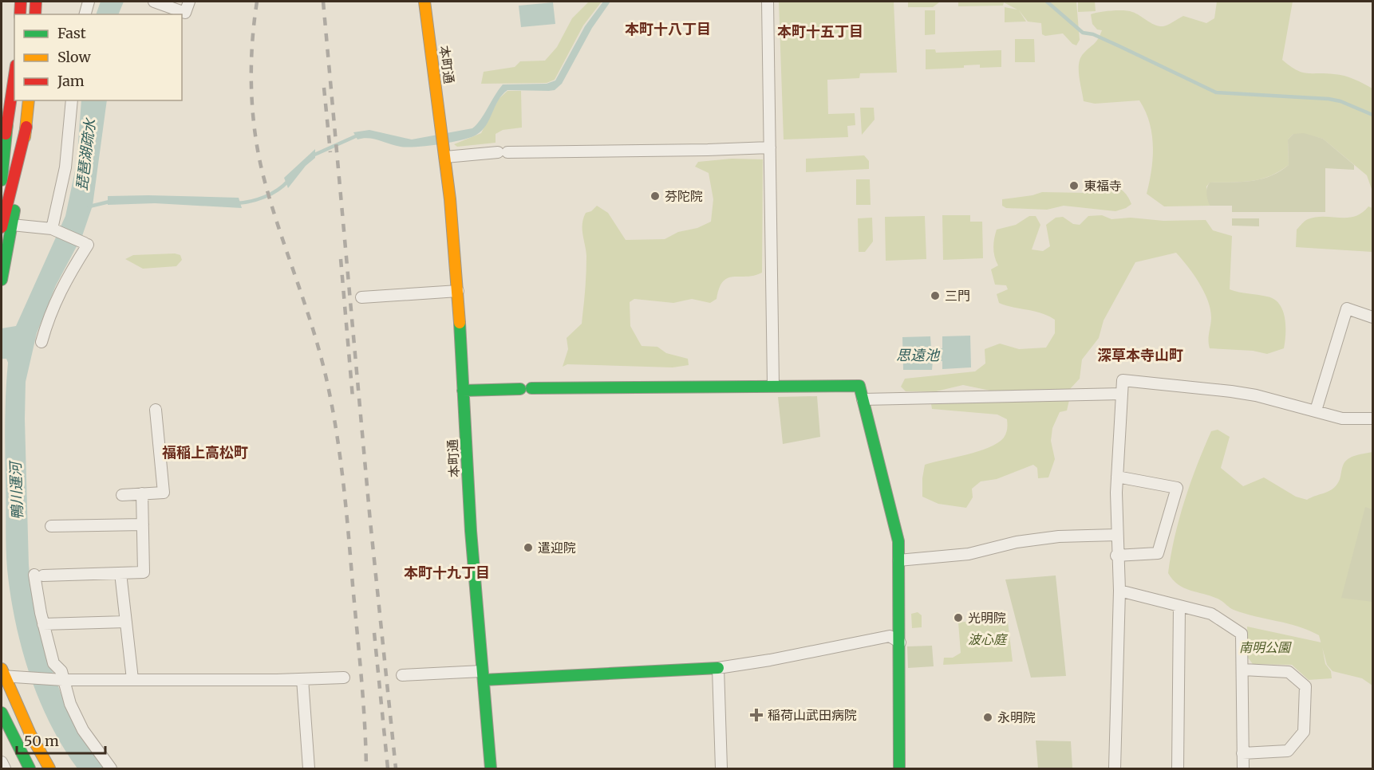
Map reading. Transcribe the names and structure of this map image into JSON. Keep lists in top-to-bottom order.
{
  "streets": {
    "main road": ["本町通"]
  },
  "districts": [
    "本町十八丁目",
    "本町十五丁目",
    "深草本寺山町",
    "福稲上高松町",
    "本町十九丁目"
  ],
  "water": ["琵琶湖疏水", "思遠池", "鴨川運河"],
  "parks": ["波心庭", "南明公園"],
  "places": {
    "other": [
      "東福寺",
      "芬陀院",
      "三門",
      "遣迎院",
      "光明院",
      "永明院"
    ],
    "health": ["稲荷山武田病院"]
  },
  "legend": ["Fast", "Slow", "Jam"],
  "scale_bar": "50 m"
}
